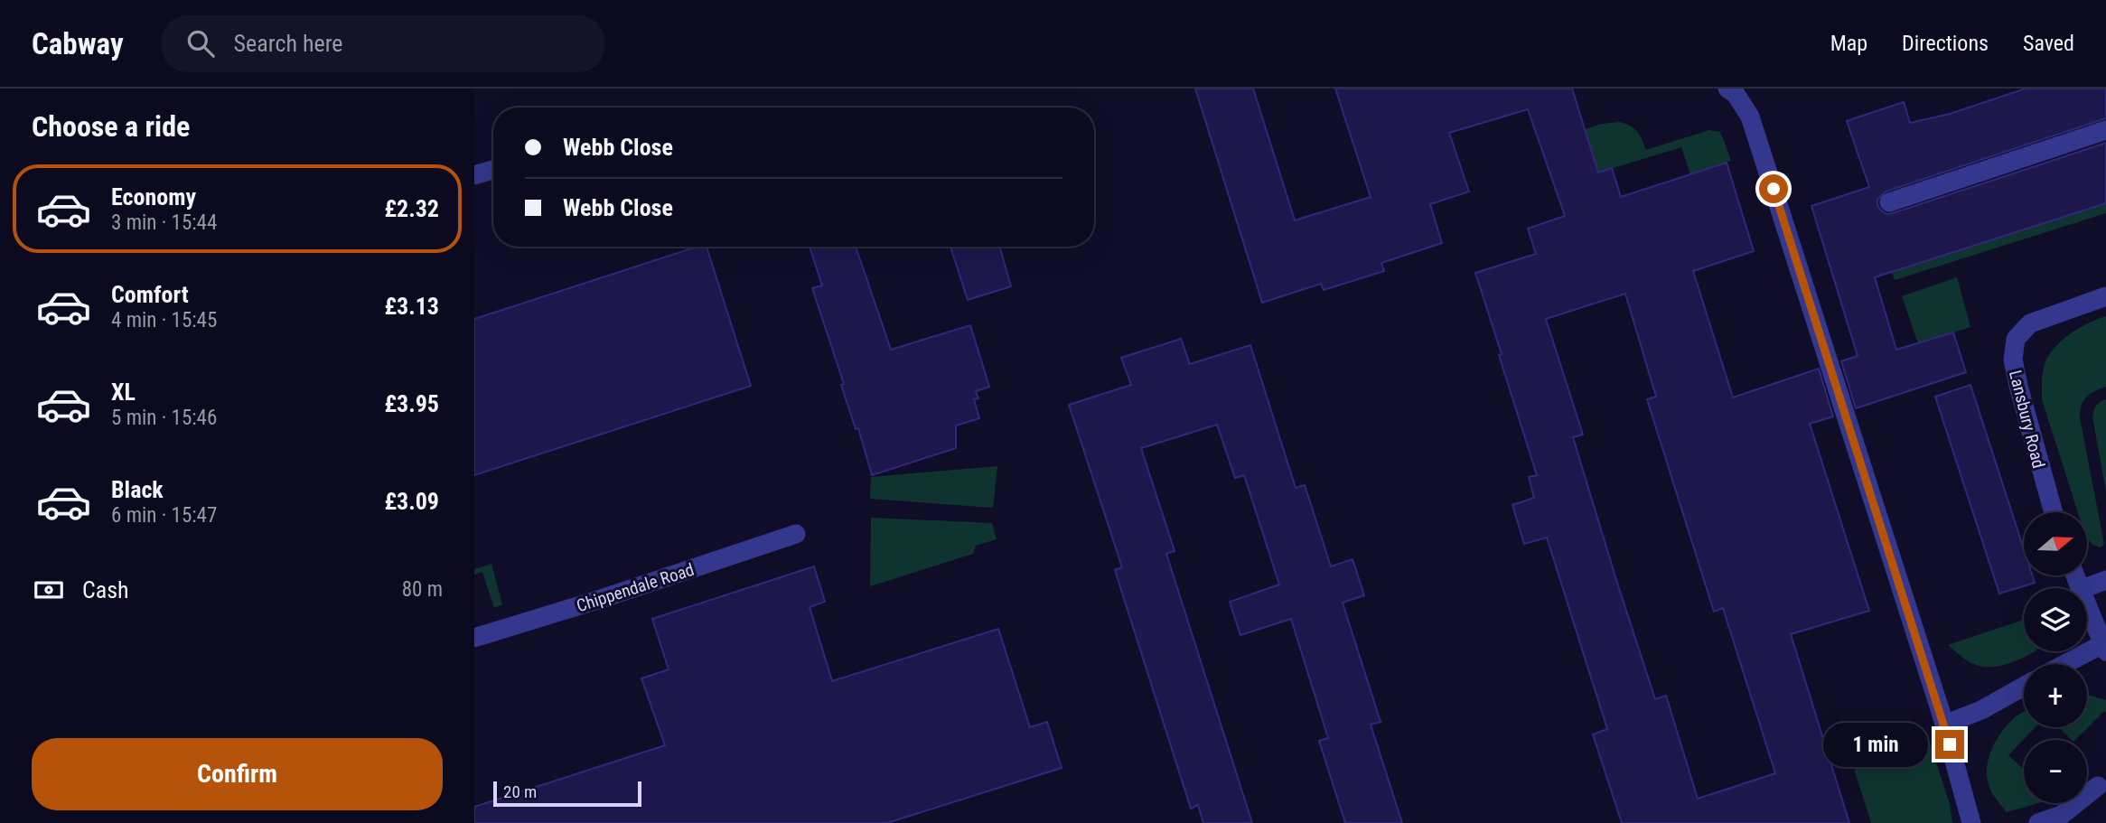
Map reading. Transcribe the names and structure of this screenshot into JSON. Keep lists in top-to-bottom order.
{
  "streets": {
    "street": ["Lansbury Road", "Chippendale Road"]
  },
  "scale_bar": "20 m",
  "north": "right",
  "page": {
    "header": "Cabway",
    "search": "Search here",
    "nav": ["Map", "Directions", "Saved"],
    "heading": "Choose a ride",
    "banner": ["Webb Close", "Webb Close"],
    "list": [
      {
        "name": "Economy",
        "note": "3 min · 15:44",
        "value": "£2.32"
      },
      {
        "name": "Comfort",
        "note": "4 min · 15:45",
        "value": "£3.13"
      },
      {
        "name": "XL",
        "note": "5 min · 15:46",
        "value": "£3.95"
      },
      {
        "name": "Black",
        "note": "6 min · 15:47",
        "value": "£3.09"
      }
    ],
    "map_buttons": ["+", "−"],
    "pay": ["Cash", "80 m"],
    "bubble": "1 min",
    "buttons": "Confirm",
    "scale": "20 m"
  }
}
